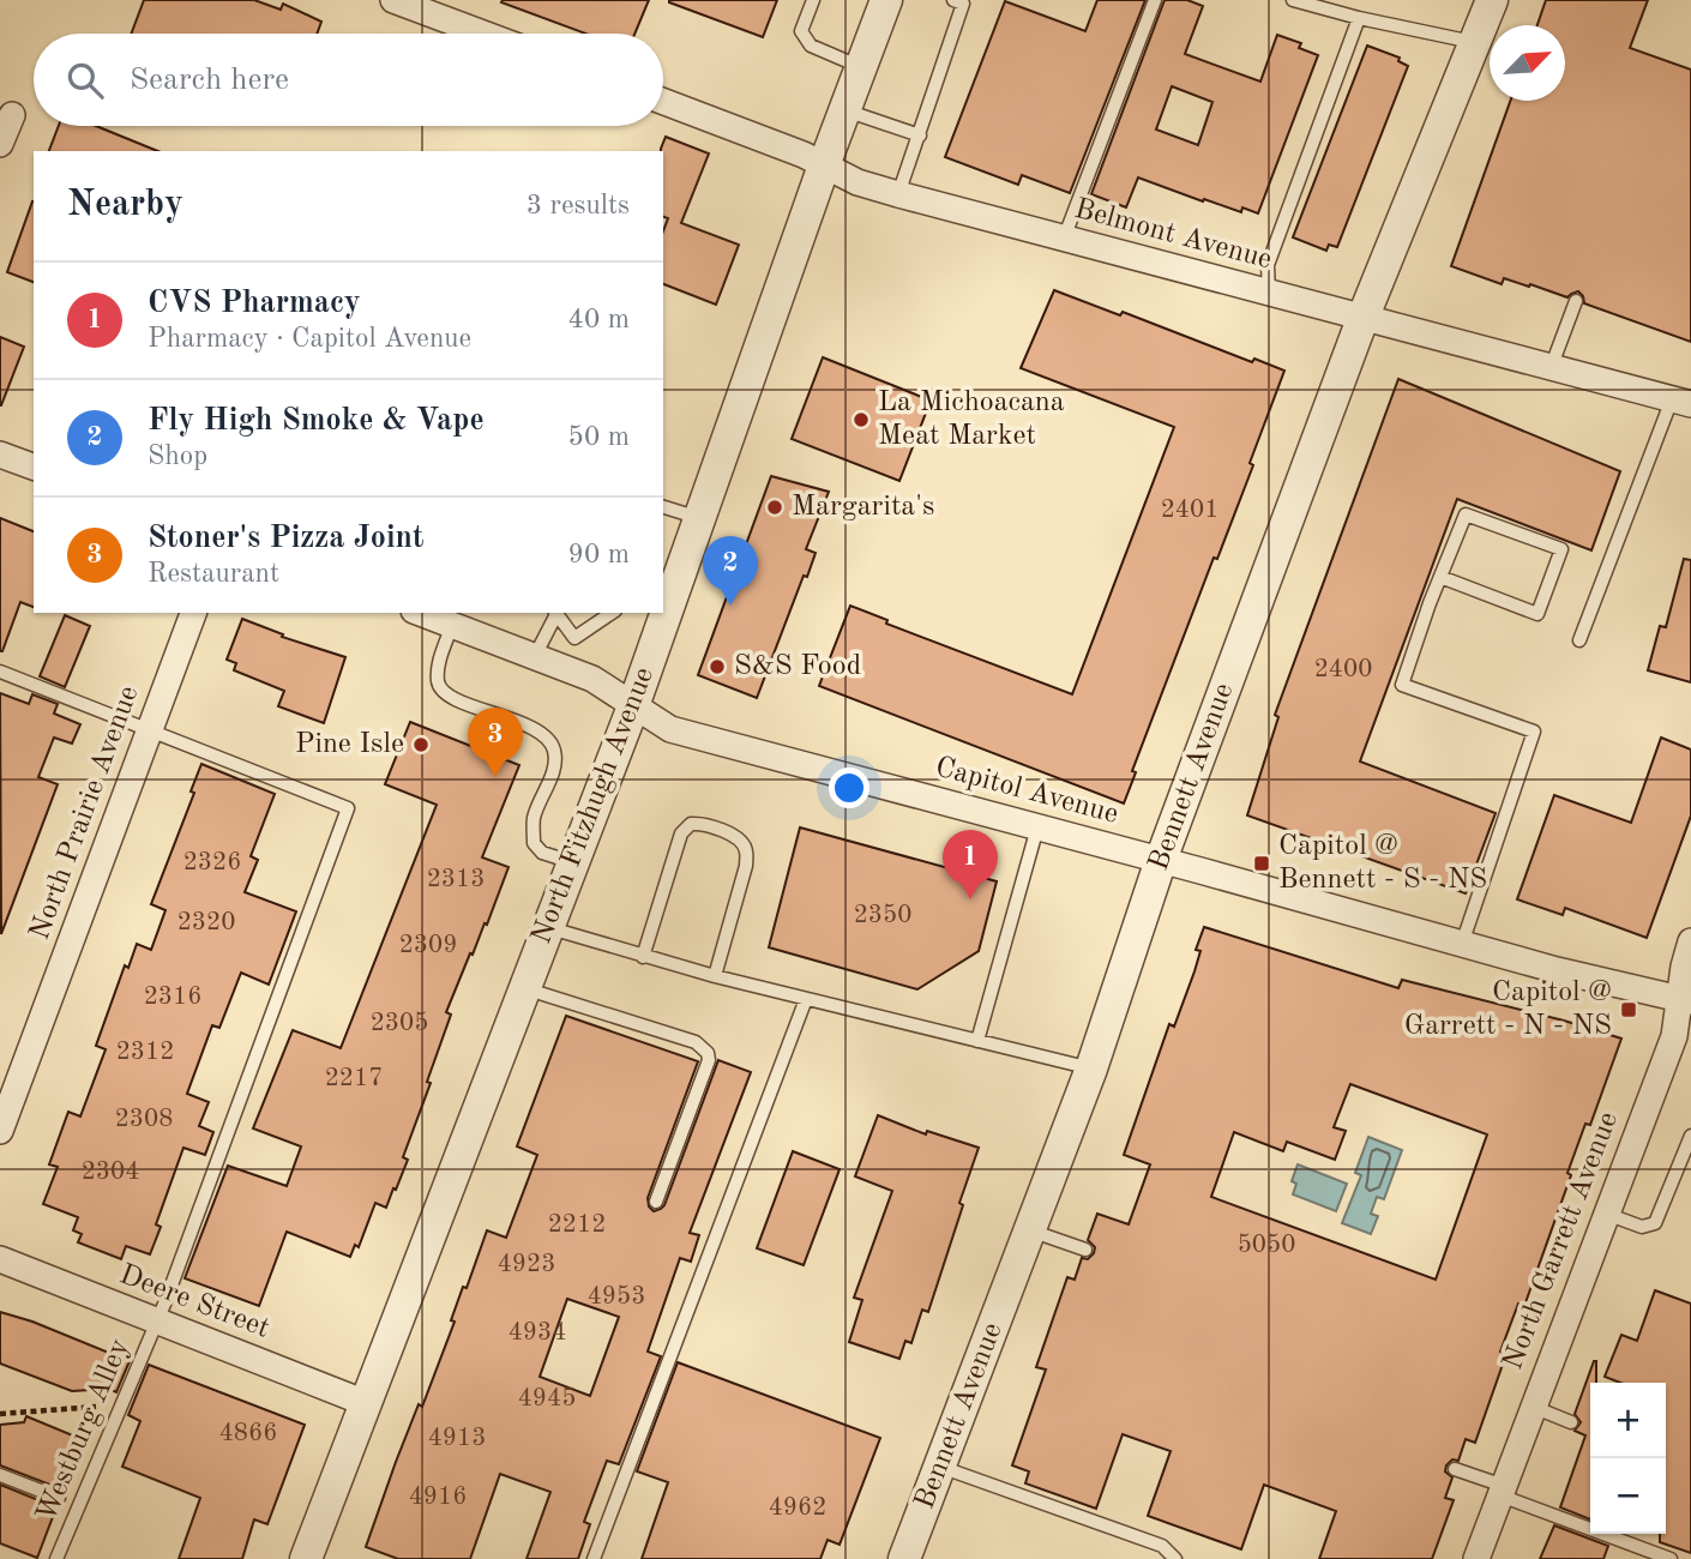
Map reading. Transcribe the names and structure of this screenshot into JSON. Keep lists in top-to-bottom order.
{
  "streets": {
    "street": [
      "Belmont Avenue",
      "Bennett Avenue",
      "Capitol Avenue",
      "North Fitzhugh Avenue",
      "North Prairie Avenue",
      "North Garrett Avenue",
      "Deere Street"
    ],
    "lane": ["Westburg Alley"]
  },
  "crossings": [
    ["Belmont Avenue", "Bennett Avenue"],
    ["Belmont Avenue", "North Fitzhugh Avenue"],
    ["Bennett Avenue", "Capitol Avenue"],
    ["Capitol Avenue", "North Fitzhugh Avenue"],
    ["Capitol Avenue", "North Garrett Avenue"],
    ["North Fitzhugh Avenue", "Deere Street"],
    ["North Prairie Avenue", "Westburg Alley"],
    ["Deere Street", "Westburg Alley"]
  ],
  "places": {
    "other": [
      "La Michoacana Meat Market",
      "Margarita's",
      "S&S Food",
      "Pine Isle"
    ],
    "transit": ["Capitol @ Bennett - S - NS", "Capitol @ Garrett - N - NS"]
  },
  "house_numbers": [
    "2401",
    "2400",
    "2326",
    "2313",
    "2350",
    "2320",
    "2309",
    "2316",
    "2305",
    "2312",
    "2217",
    "2308",
    "2304",
    "2212",
    "5050",
    "4923",
    "4953",
    "4934",
    "4945",
    "4866",
    "4913",
    "4916",
    "4962"
  ],
  "north": "top right",
  "page": {
    "search": "Search here",
    "heading": ["Nearby", "3 results"],
    "list": [
      {
        "mark": "1",
        "name": "CVS Pharmacy",
        "note": "Pharmacy · Capitol Avenue",
        "value": "40 m"
      },
      {
        "mark": "2",
        "name": "Fly High Smoke & Vape",
        "note": "Shop",
        "value": "50 m"
      },
      {
        "mark": "3",
        "name": "Stoner's Pizza Joint",
        "note": "Restaurant",
        "value": "90 m"
      }
    ],
    "pins": ["2", "3", "1"],
    "map_buttons": ["+", "−"]
  }
}
